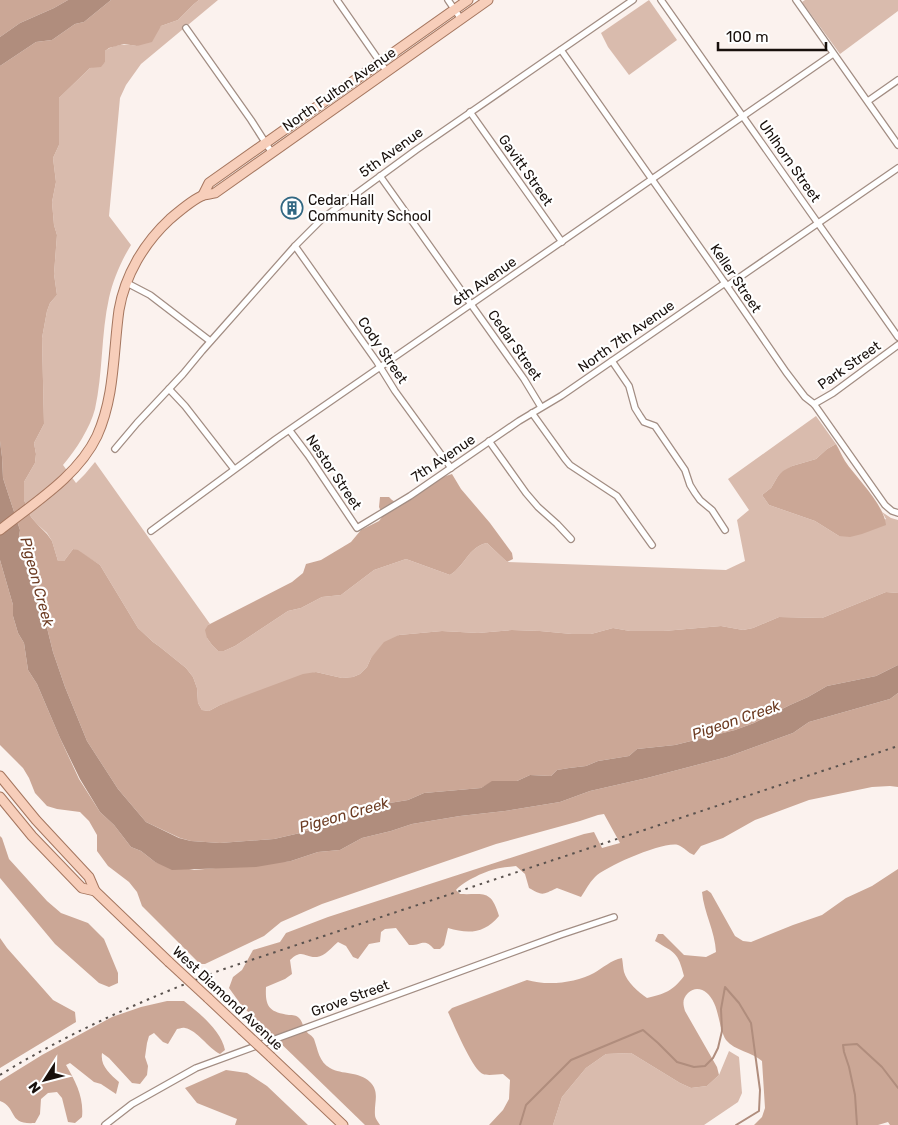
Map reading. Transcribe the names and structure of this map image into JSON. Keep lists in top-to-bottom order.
{
  "streets": {
    "main road": ["North Fulton Avenue", "West Diamond Avenue"],
    "street": [
      "5th Avenue",
      "Uhlhorn Street",
      "Gavitt Street",
      "Keller Street",
      "6th Avenue",
      "North 7th Avenue",
      "Cedar Street",
      "Cody Street",
      "Park Street",
      "7th Avenue",
      "Nestor Street",
      "Grove Street"
    ]
  },
  "crossings": [
    ["5th Avenue", "Gavitt Street"],
    ["5th Avenue", "Keller Street"],
    ["5th Avenue", "Cedar Street"],
    ["5th Avenue", "Cody Street"],
    ["Uhlhorn Street", "6th Avenue"],
    ["Uhlhorn Street", "North 7th Avenue"],
    ["Gavitt Street", "6th Avenue"],
    ["Keller Street", "6th Avenue"],
    ["Keller Street", "North 7th Avenue"],
    ["Keller Street", "Park Street"],
    ["6th Avenue", "Cedar Street"],
    ["6th Avenue", "Cody Street"],
    ["6th Avenue", "Nestor Street"],
    ["North 7th Avenue", "Cedar Street"],
    ["North 7th Avenue", "7th Avenue"],
    ["Cedar Street", "7th Avenue"],
    ["Cody Street", "7th Avenue"],
    ["7th Avenue", "Nestor Street"]
  ],
  "water": ["Pigeon Creek"],
  "places": {
    "building": ["Cedar Hall Community School"]
  },
  "scale_bar": "100 m",
  "north": "bottom left"
}
